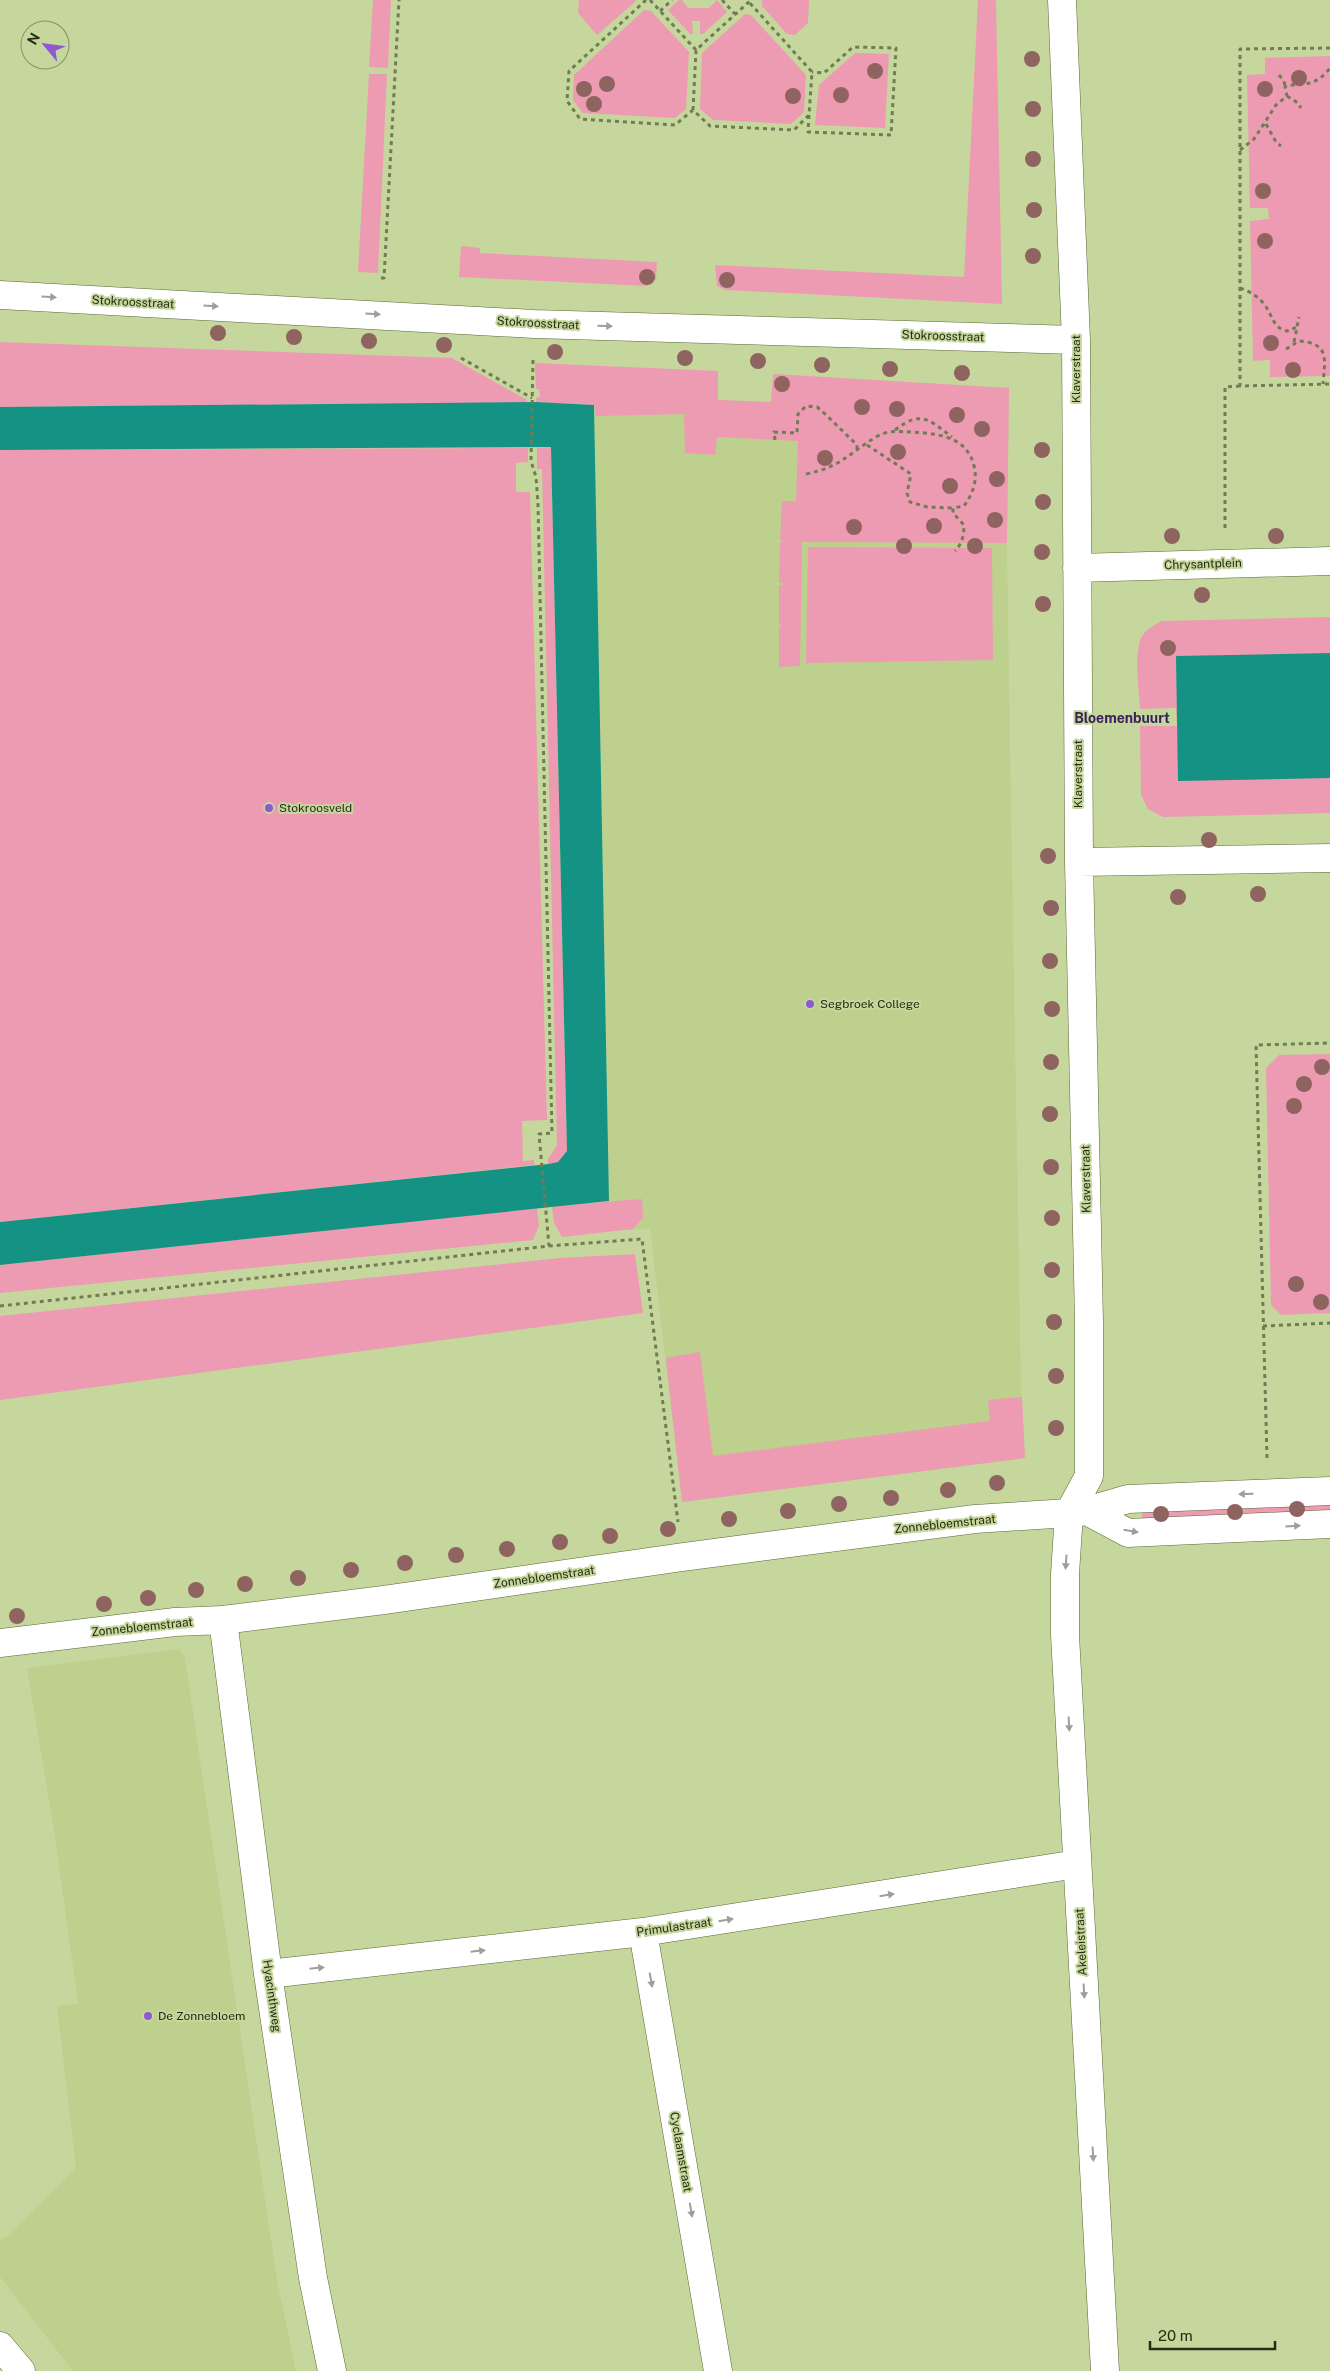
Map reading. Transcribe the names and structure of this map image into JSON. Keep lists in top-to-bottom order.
{
  "streets": {
    "street": [
      "Stokroosstraat",
      "Klaverstraat",
      "Chrysantplein",
      "Zonnebloemstraat",
      "Primulastraat",
      "Akeleistraat",
      "Hyacinthweg",
      "Cyclaamstraat"
    ]
  },
  "crossings": [
    ["Stokroosstraat", "Klaverstraat"],
    ["Klaverstraat", "Chrysantplein"],
    ["Klaverstraat", "Zonnebloemstraat"],
    ["Klaverstraat", "Akeleistraat"],
    ["Zonnebloemstraat", "Akeleistraat"],
    ["Zonnebloemstraat", "Hyacinthweg"],
    ["Primulastraat", "Akeleistraat"],
    ["Primulastraat", "Hyacinthweg"],
    ["Primulastraat", "Cyclaamstraat"]
  ],
  "one_way": [
    "Stokroosstraat",
    "Primulastraat",
    "Akeleistraat",
    "Cyclaamstraat"
  ],
  "districts": ["Bloemenbuurt"],
  "places": ["Stokroosveld", "Segbroek College", "De Zonnebloem"],
  "scale_bar": "20 m",
  "north": "top left"
}
